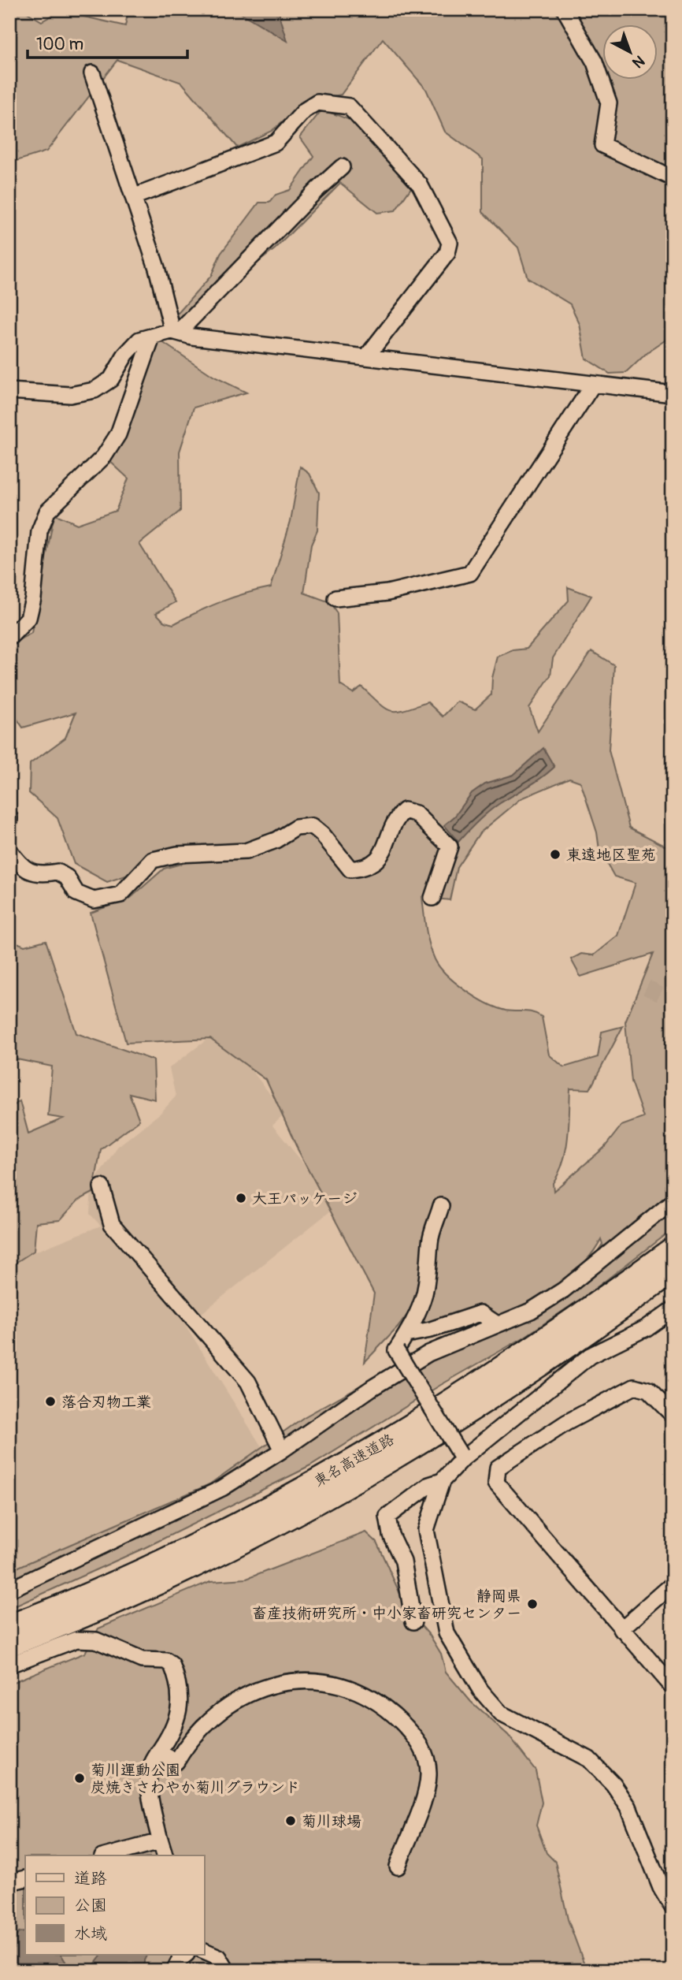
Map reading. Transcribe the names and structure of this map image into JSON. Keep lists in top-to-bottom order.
{
  "streets": {
    "highway": ["東名高速道路"]
  },
  "places": [
    "東遠地区聖苑",
    "大王パッケージ",
    "落合刃物工業",
    "静岡県 畜産技術研究所・中小家畜研究センター",
    "菊川運動公園 炭焼きさわやか菊川グラウンド",
    "菊川球場"
  ],
  "legend": ["道路", "公園", "水域"],
  "scale_bar": "100 m",
  "north": "bottom right"
}
